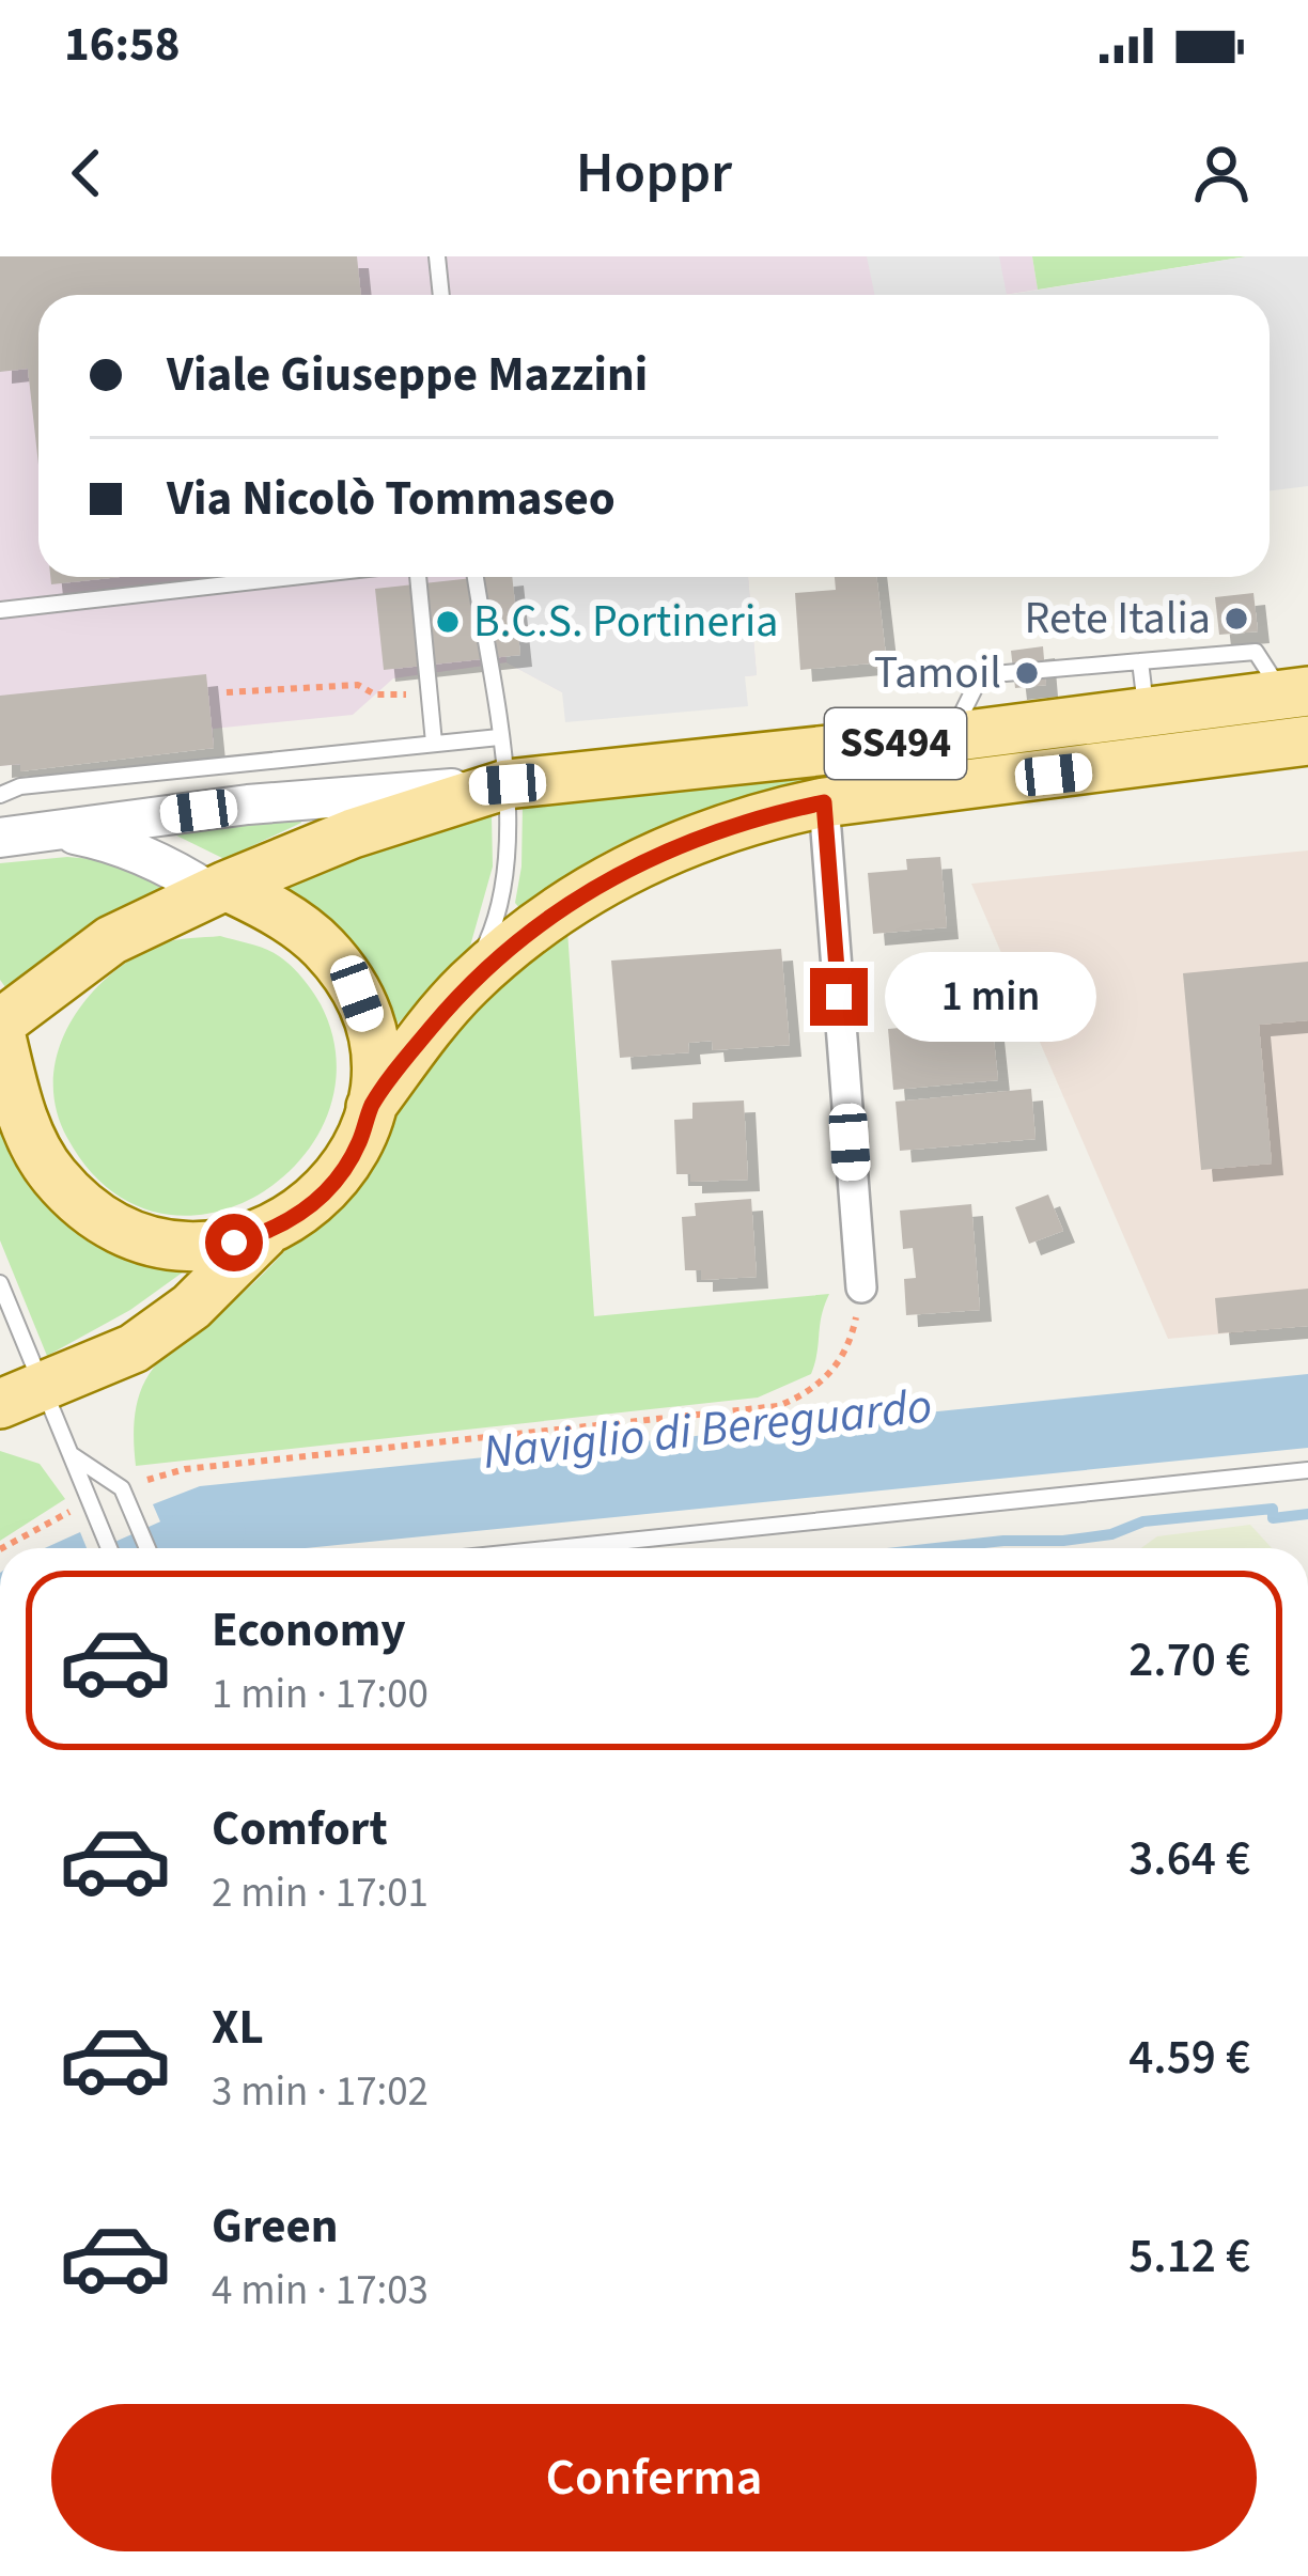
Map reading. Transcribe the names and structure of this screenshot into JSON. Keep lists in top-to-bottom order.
{
  "streets": {
    "main road": ["SS494"]
  },
  "water": ["Naviglio di Bereguardo"],
  "places": ["Rete Italia", "B.C.S. Portineria", "Tamoil"],
  "page": {
    "status": "16:58",
    "header": "Hoppr",
    "banner": ["Viale Giuseppe Mazzini", "Via Nicolò Tommaseo"],
    "bubble": "1 min",
    "list": [
      {
        "name": "Economy",
        "note": "1 min · 17:00",
        "value": "2.70 €"
      },
      {
        "name": "Comfort",
        "note": "2 min · 17:01",
        "value": "3.64 €"
      },
      {
        "name": "XL",
        "note": "3 min · 17:02",
        "value": "4.59 €"
      },
      {
        "name": "Green",
        "note": "4 min · 17:03",
        "value": "5.12 €"
      }
    ],
    "buttons": "Conferma"
  }
}
